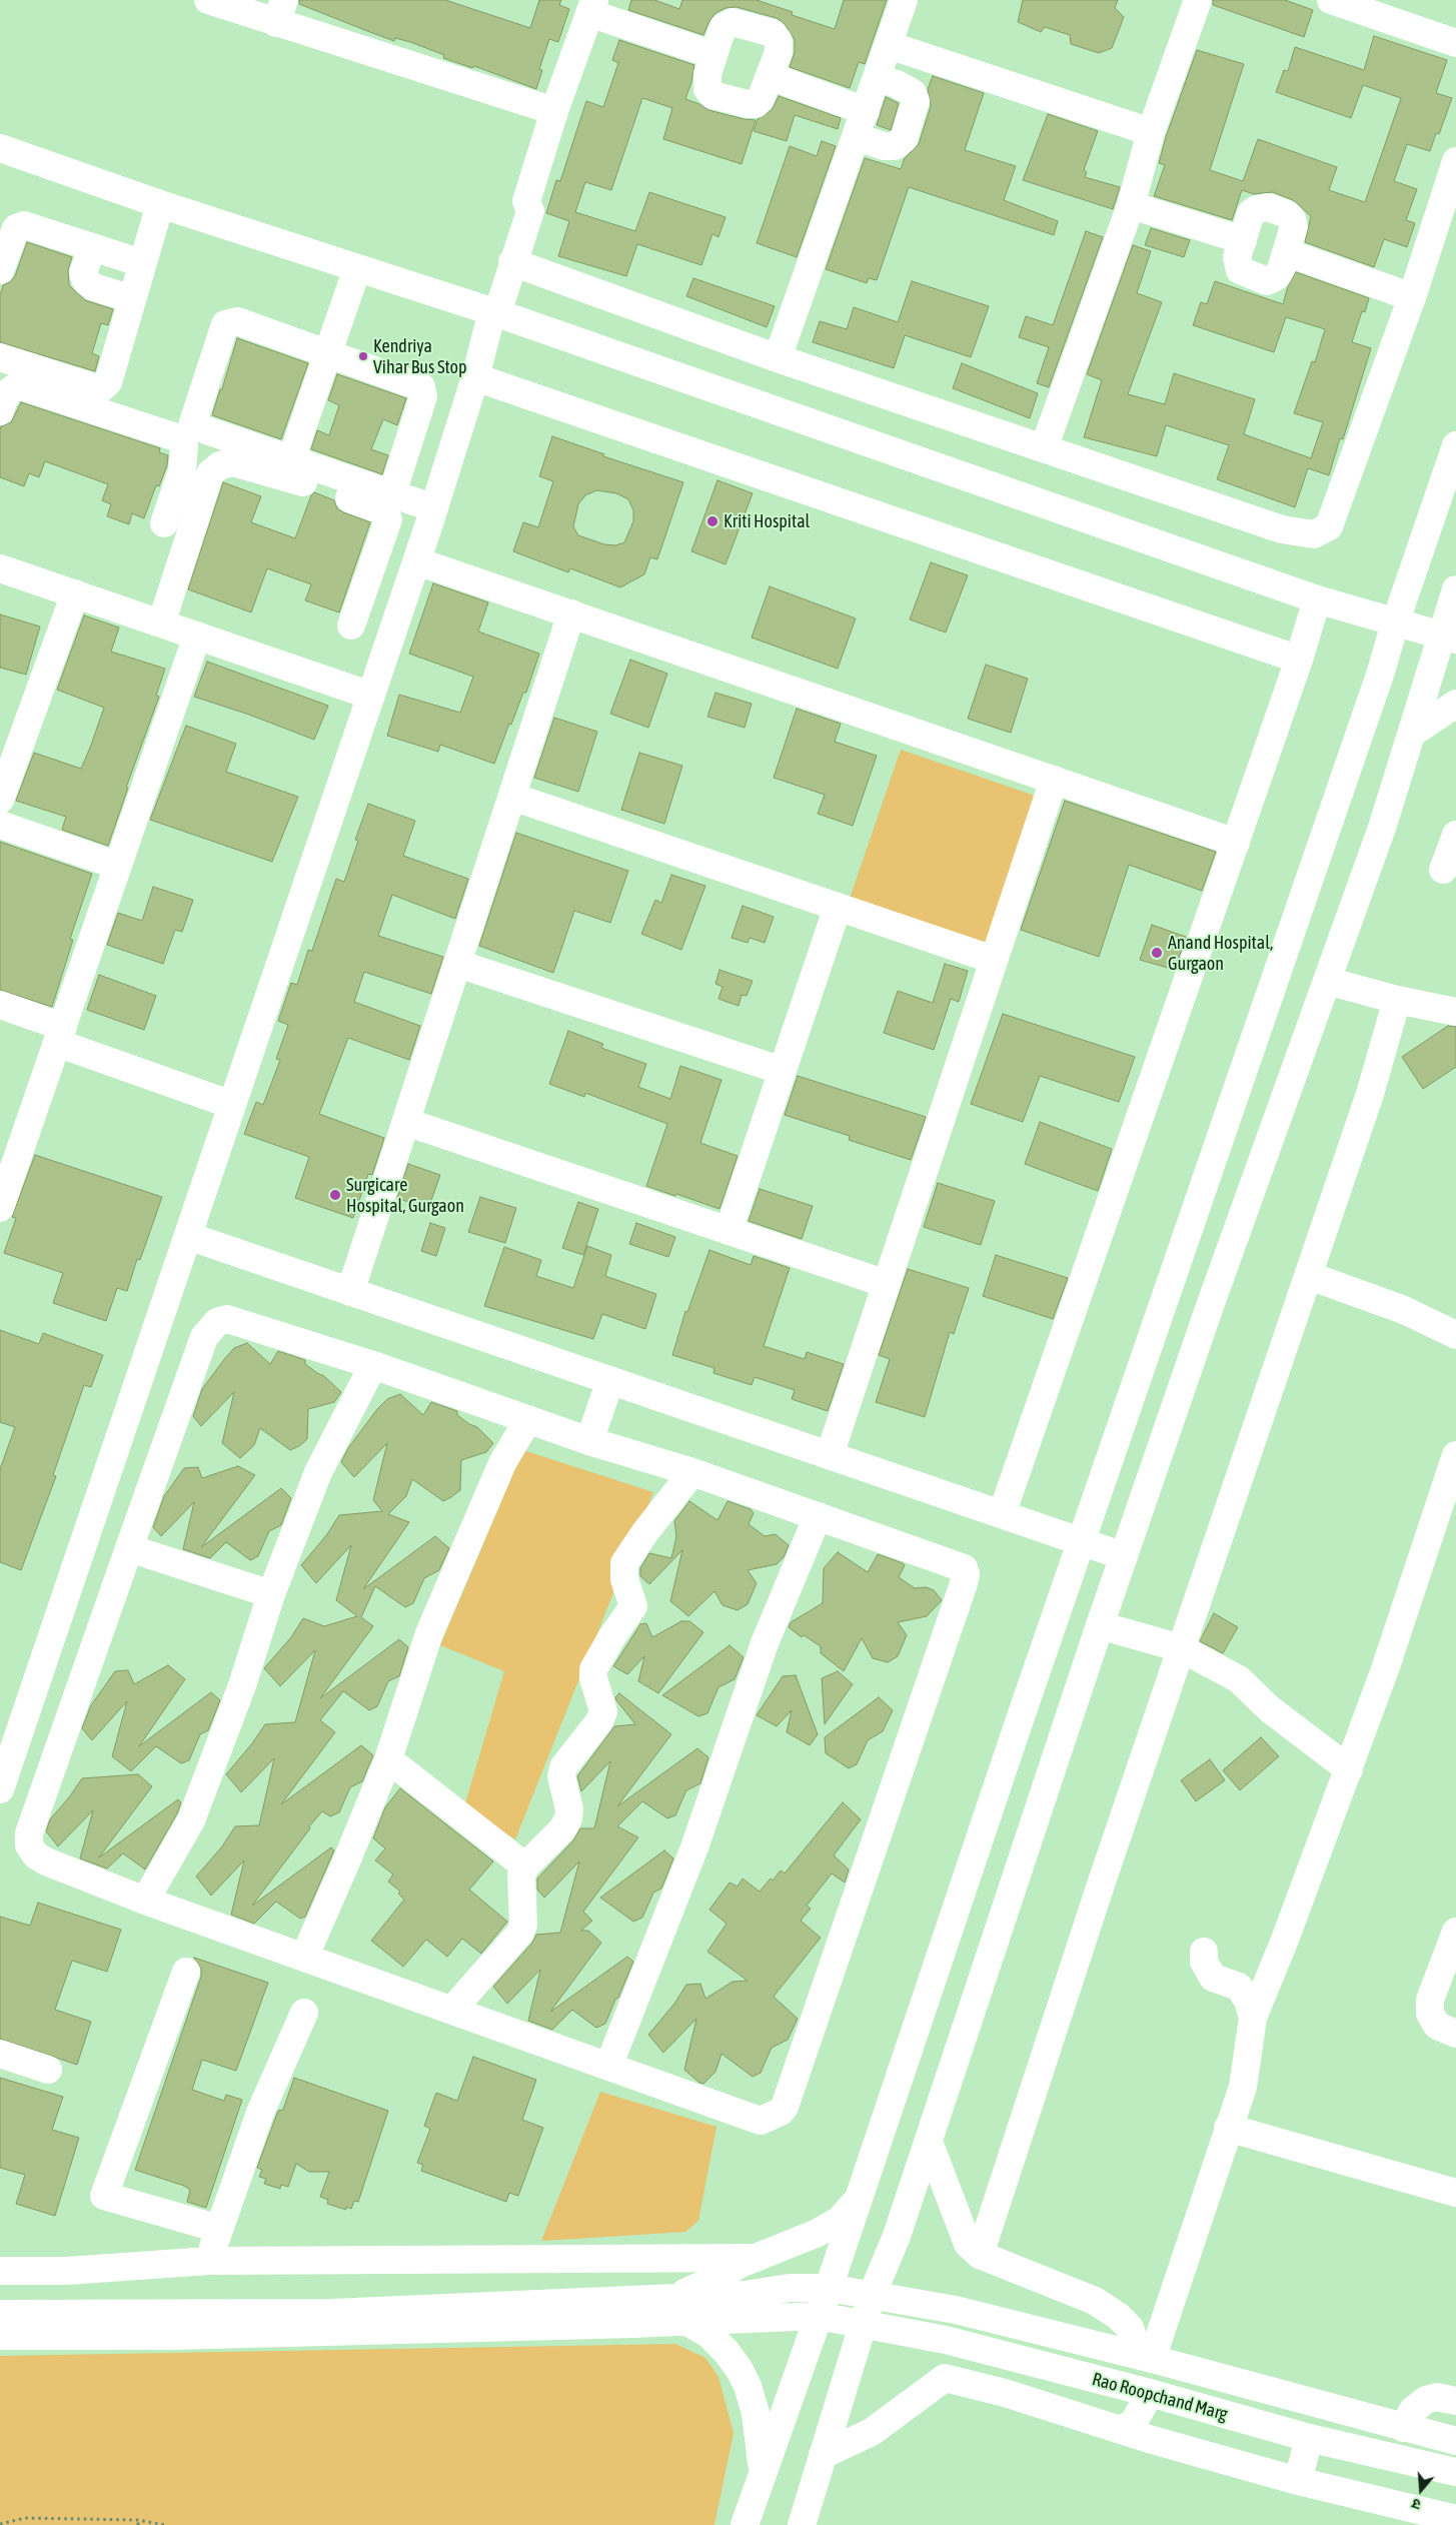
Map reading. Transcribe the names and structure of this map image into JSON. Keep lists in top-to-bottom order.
{
  "streets": {
    "street": ["Rao Roopchand Marg"]
  },
  "places": [
    "Kendriya Vihar Bus Stop",
    "Kriti Hospital",
    "Anand Hospital, Gurgaon",
    "Surgicare Hospital, Gurgaon"
  ],
  "north": "bottom"
}
